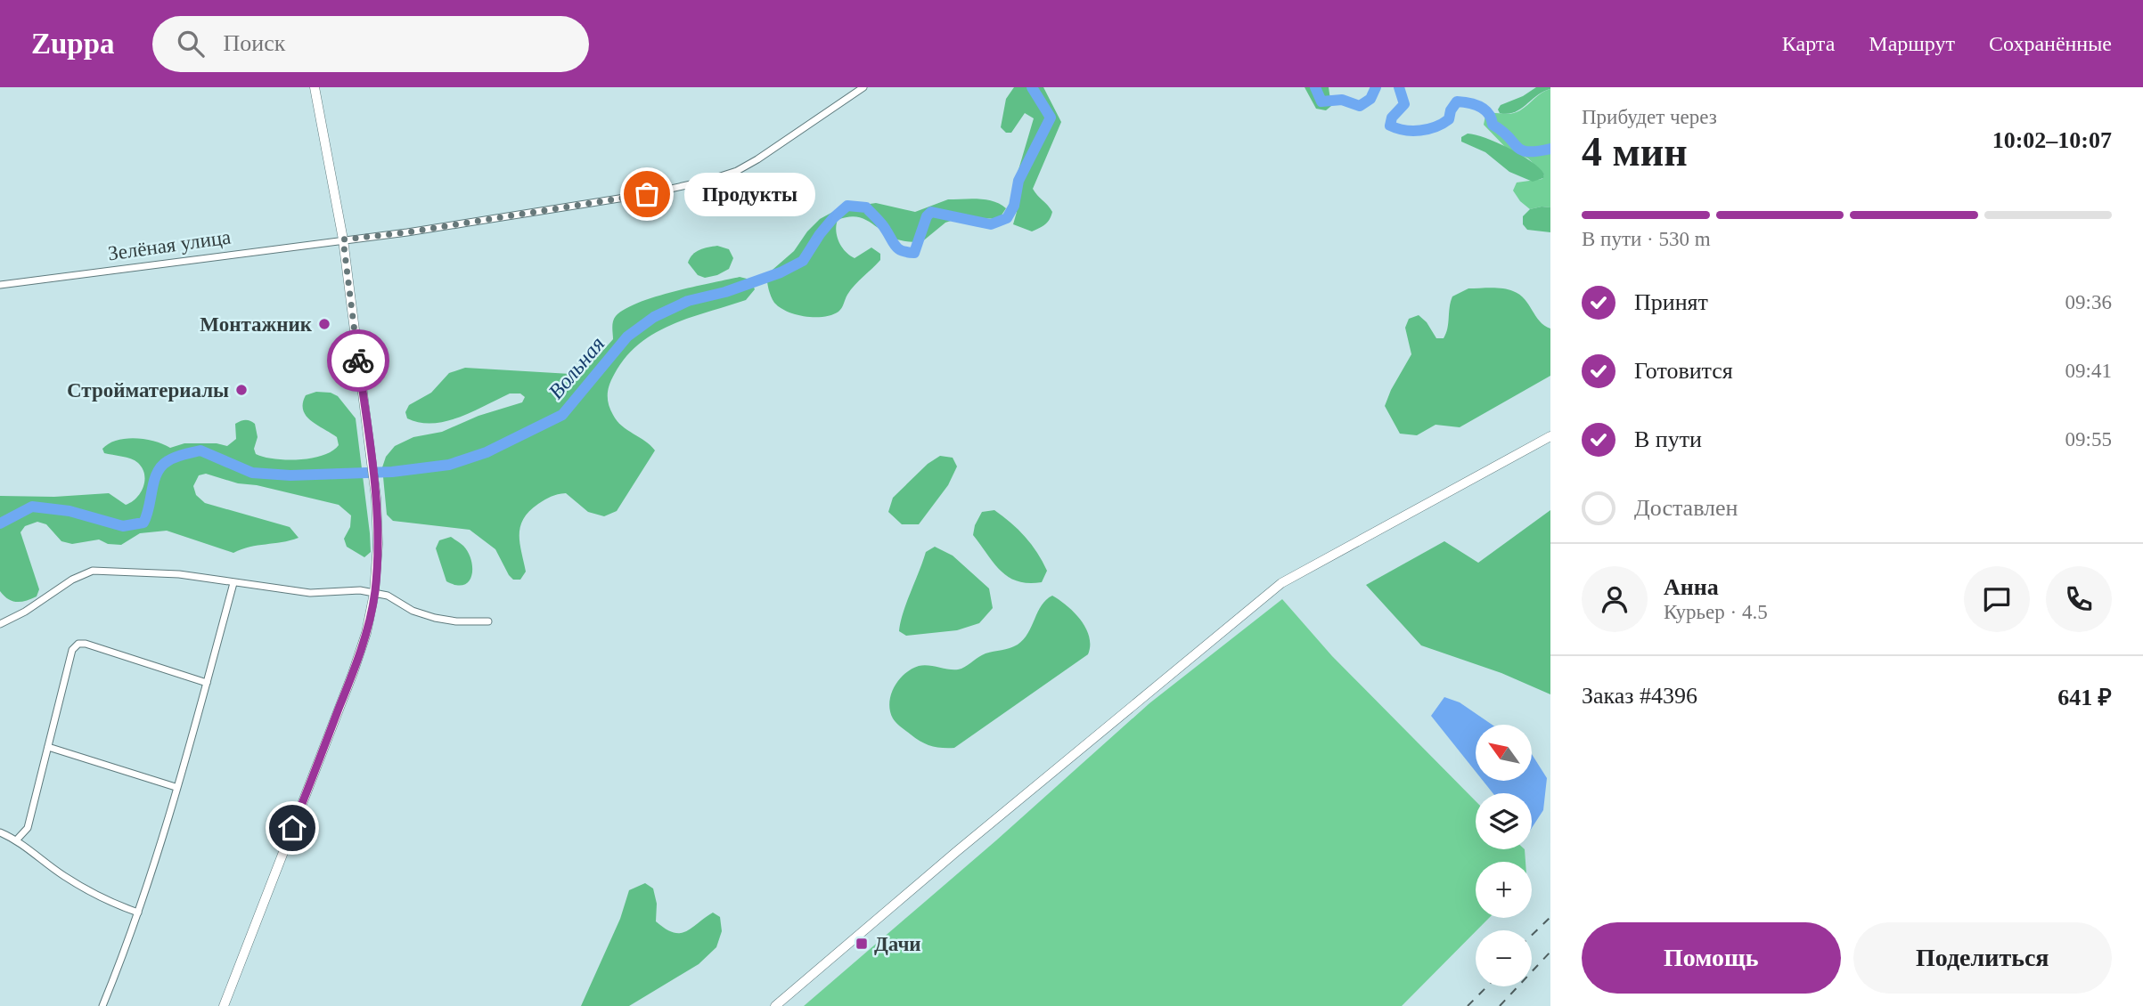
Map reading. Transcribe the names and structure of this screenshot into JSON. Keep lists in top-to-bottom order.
{
  "streets": {
    "street": ["Зелёная улица"]
  },
  "water": ["Вольная"],
  "places": {
    "other": ["Продукты", "Монтажник", "Стройматериалы"],
    "transit": ["Дачи"]
  },
  "north": "top left",
  "page": {
    "header": "Zuppa",
    "search": "Поиск",
    "nav": ["Карта", "Маршрут", "Сохранённые"],
    "heading": ["4 мин", "Прибудет через", "10:02–10:07"],
    "panel": [
      "Анна",
      "Курьер · 4.5",
      "Заказ #4396",
      "641 ₽"
    ],
    "bubble": "Продукты",
    "bar": "В пути · 530 m",
    "list": [
      ["Принят", "09:36"],
      ["Готовится", "09:41"],
      ["В пути", "09:55"],
      "Доставлен"
    ],
    "map_buttons": ["+", "−"],
    "buttons": ["Помощь", "Поделиться"]
  }
}
